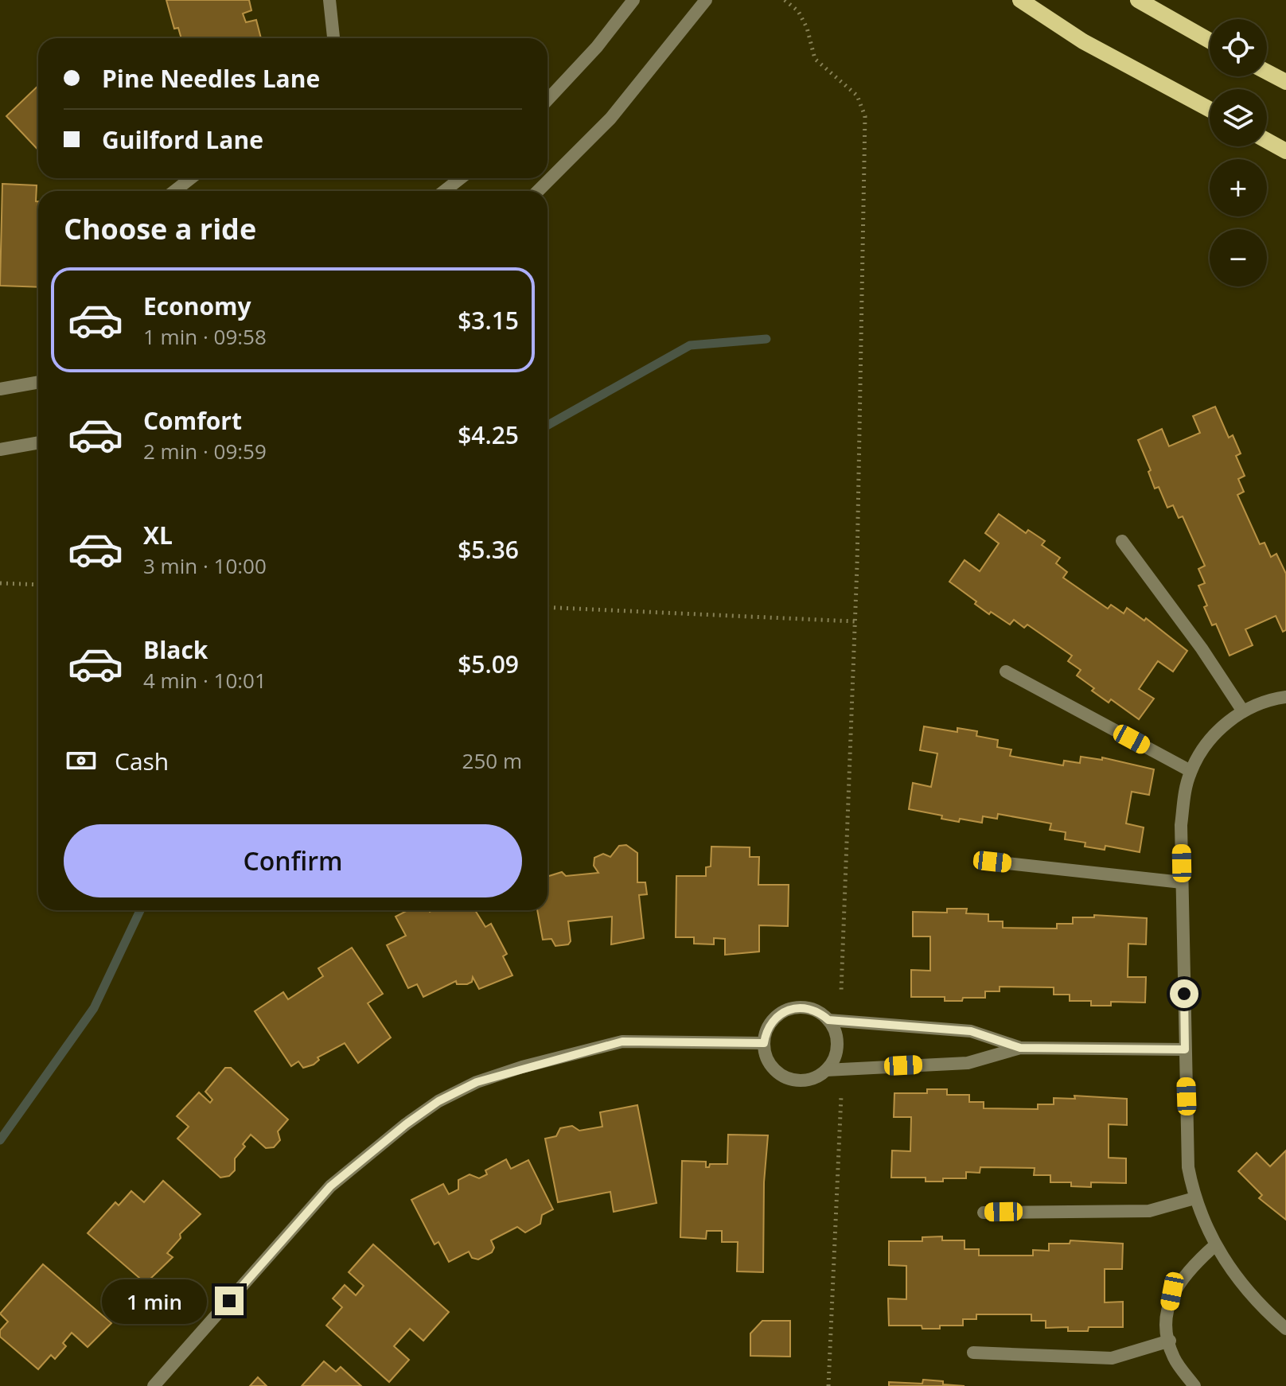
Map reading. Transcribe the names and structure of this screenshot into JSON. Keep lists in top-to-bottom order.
{
  "page": {
    "map_buttons": ["+", "−"],
    "banner": ["Pine Needles Lane", "Guilford Lane"],
    "heading": "Choose a ride",
    "list": [
      {
        "name": "Economy",
        "note": "1 min · 09:58",
        "value": "$3.15"
      },
      {
        "name": "Comfort",
        "note": "2 min · 09:59",
        "value": "$4.25"
      },
      {
        "name": "XL",
        "note": "3 min · 10:00",
        "value": "$5.36"
      },
      {
        "name": "Black",
        "note": "4 min · 10:01",
        "value": "$5.09"
      }
    ],
    "pay": ["Cash", "250 m"],
    "buttons": "Confirm",
    "bubble": "1 min"
  }
}
